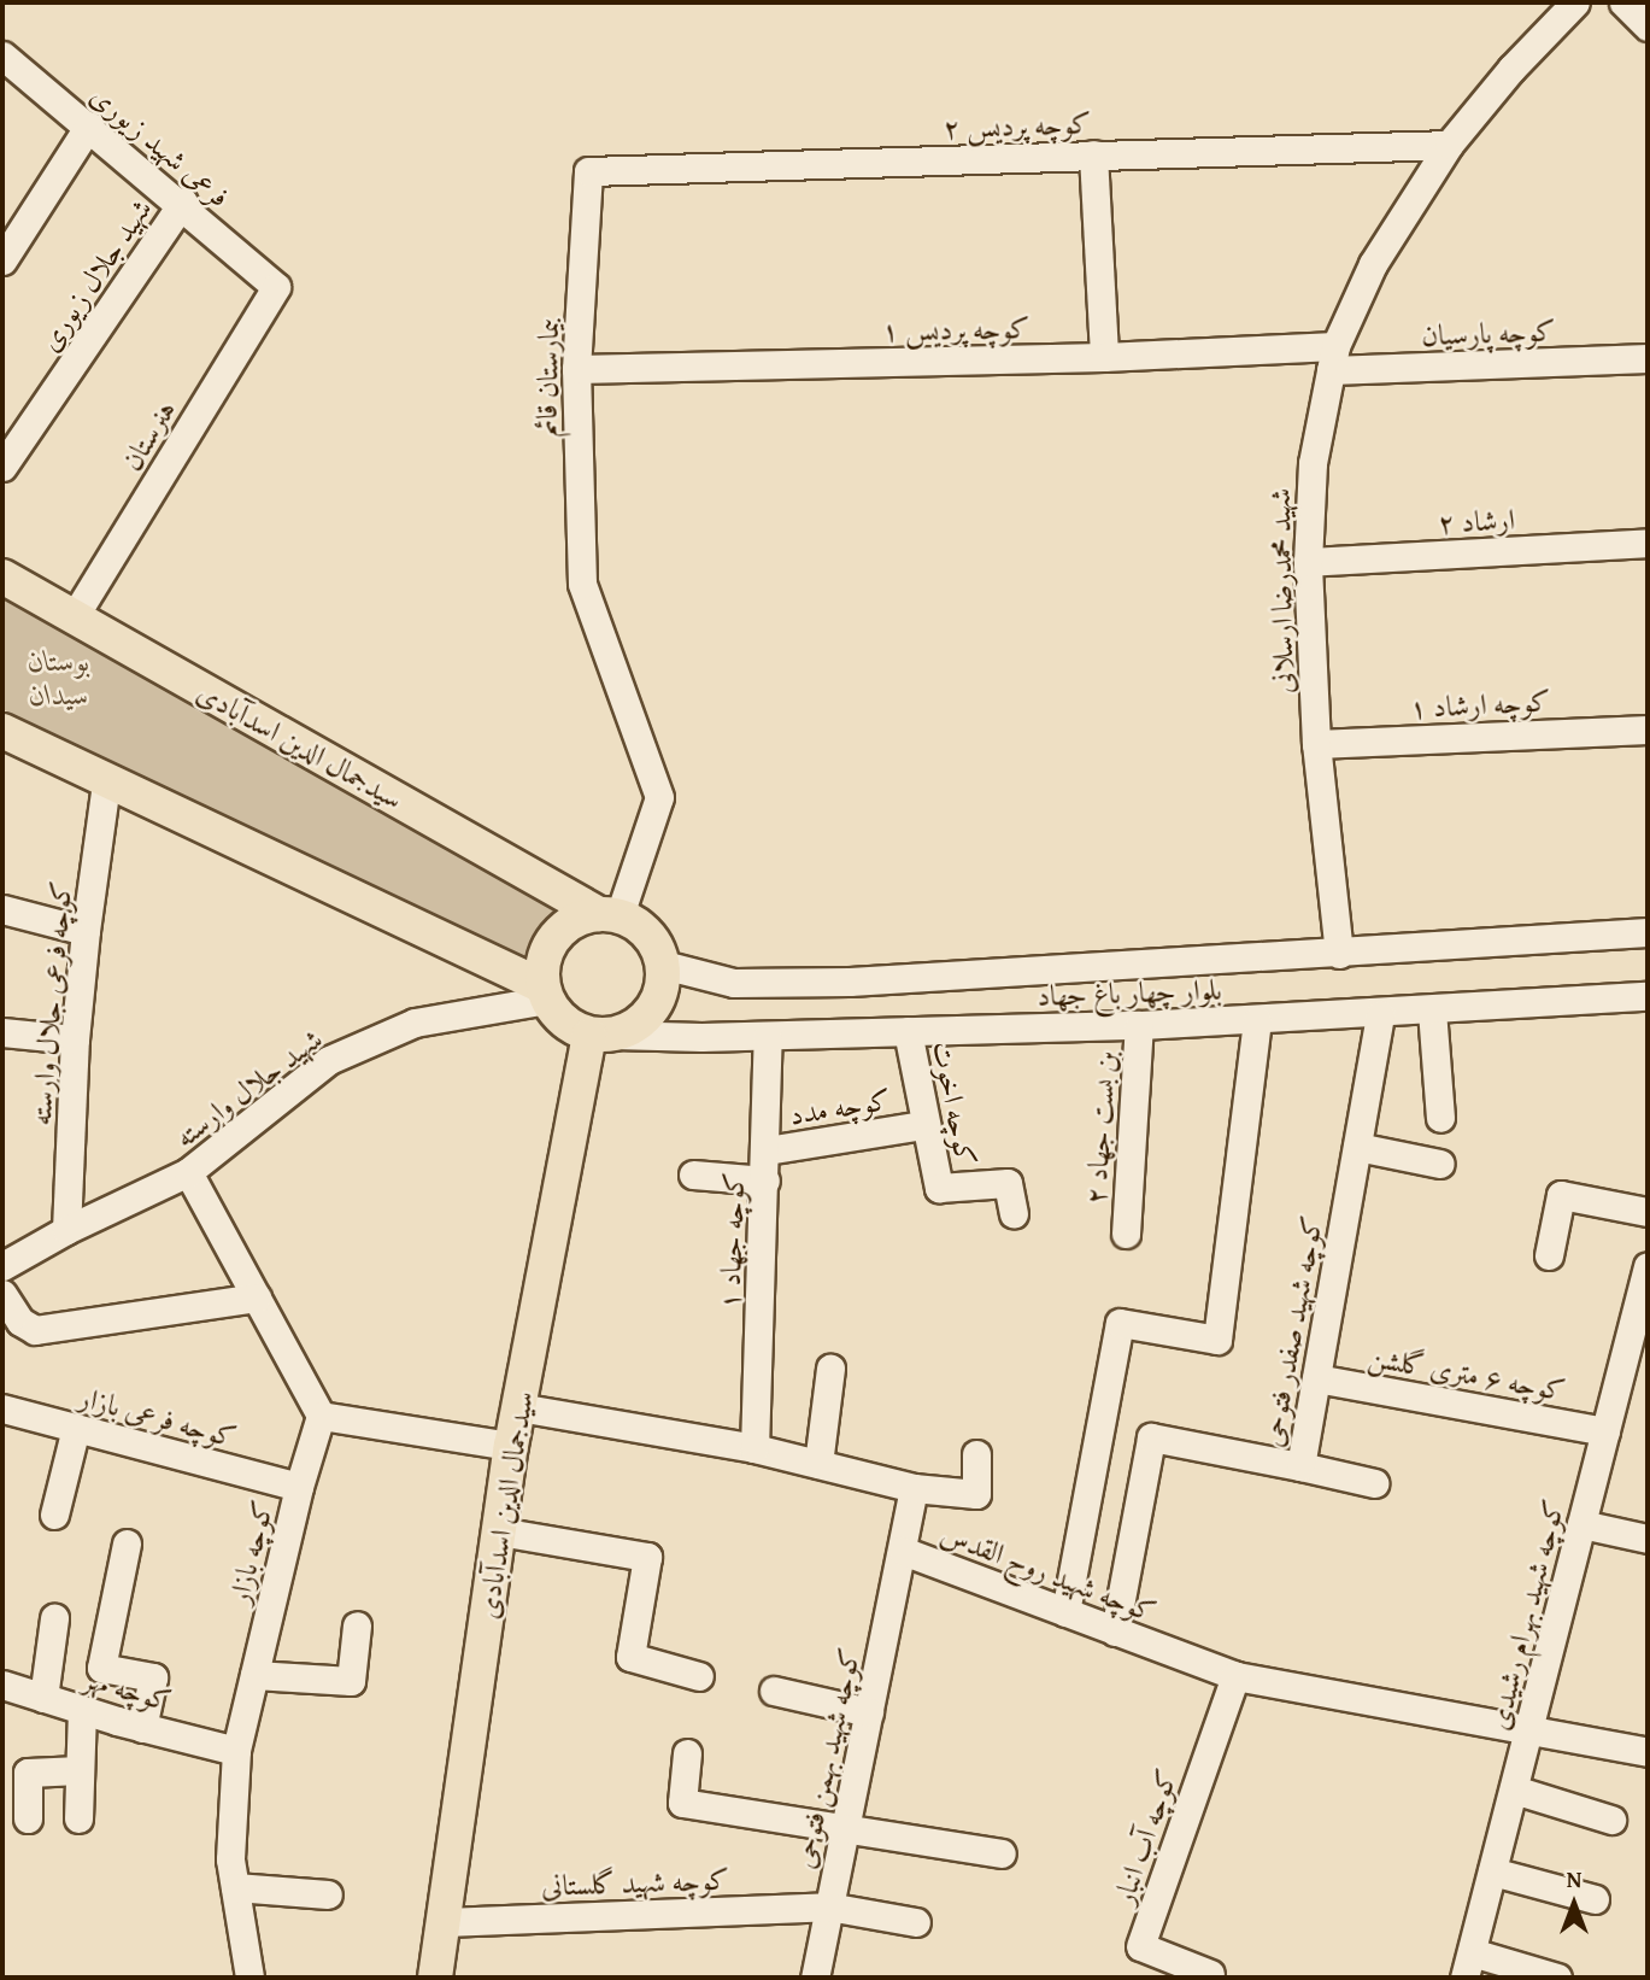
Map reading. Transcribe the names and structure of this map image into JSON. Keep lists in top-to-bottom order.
{
  "streets": {
    "main road": ["سیدجمال الدین اسدآبادی"],
    "street": [
      "کوچه پردیس ۲",
      "فرعی شهید زیوری",
      "شهید جلال زیوری",
      "کوچه پردیس ۱",
      "کوچه پارسیان",
      "بیمارستان قائم",
      "هنرستان",
      "ارشاد ۲",
      "شهید محمدرضا ارسلانی",
      "کوچه ارشاد ۱",
      "بلوار چهار باغ جهاد",
      "کوچه فرعی جلال وارسته",
      "شهید جلال وارسته",
      "کوچه اخوت",
      "کوچه مدد",
      "بن بست جهاد ۲",
      "کوچه جهاد ۱",
      "کوچه شهید صفدر فتوحی",
      "کوچه ۶ متری گلشن",
      "کوچه فرعی بازار",
      "کوچه بازار",
      "کوچه شهید روح القدس",
      "کوچه شهید بهرام رشیدی",
      "کوچه مهر",
      "کوچه شهید بهمن فتوحی",
      "کوچه آب انبار",
      "کوچه شهید گلستانی"
    ]
  },
  "crossings": [
    ["کوچه پردیس ۲", "بیمارستان قائم"],
    ["کوچه پردیس ۲", "شهید محمدرضا ارسلانی"],
    ["فرعی شهید زیوری", "شهید جلال زیوری"],
    ["فرعی شهید زیوری", "هنرستان"],
    ["کوچه پردیس ۱", "کوچه پارسیان"],
    ["کوچه پردیس ۱", "بیمارستان قائم"],
    ["کوچه پردیس ۱", "شهید محمدرضا ارسلانی"],
    ["کوچه پارسیان", "شهید محمدرضا ارسلانی"],
    ["بیمارستان قائم", "سیدجمال الدین اسدآبادی"],
    ["بیمارستان قائم", "بلوار چهار باغ جهاد"],
    ["بیمارستان قائم", "شهید جلال وارسته"],
    ["هنرستان", "سیدجمال الدین اسدآبادی"],
    ["ارشاد ۲", "شهید محمدرضا ارسلانی"],
    ["شهید محمدرضا ارسلانی", "کوچه ارشاد ۱"],
    ["شهید محمدرضا ارسلانی", "بلوار چهار باغ جهاد"],
    ["سیدجمال الدین اسدآبادی", "بلوار چهار باغ جهاد"],
    ["سیدجمال الدین اسدآبادی", "شهید جلال وارسته"],
    ["سیدجمال الدین اسدآبادی", "کوچه شهید گلستانی"],
    ["بلوار چهار باغ جهاد", "شهید جلال وارسته"],
    ["بلوار چهار باغ جهاد", "کوچه اخوت"],
    ["بلوار چهار باغ جهاد", "بن بست جهاد ۲"],
    ["بلوار چهار باغ جهاد", "کوچه جهاد ۱"],
    ["بلوار چهار باغ جهاد", "کوچه شهید صفدر فتوحی"],
    ["کوچه فرعی جلال وارسته", "شهید جلال وارسته"],
    ["کوچه اخوت", "کوچه مدد"],
    ["کوچه مدد", "کوچه جهاد ۱"],
    ["کوچه شهید صفدر فتوحی", "کوچه ۶ متری گلشن"],
    ["کوچه شهید صفدر فتوحی", "کوچه شهید روح القدس"],
    ["کوچه ۶ متری گلشن", "کوچه شهید بهرام رشیدی"],
    ["کوچه فرعی بازار", "کوچه بازار"],
    ["کوچه بازار", "کوچه مهر"],
    ["کوچه شهید روح القدس", "کوچه شهید بهرام رشیدی"],
    ["کوچه شهید روح القدس", "کوچه شهید بهمن فتوحی"],
    ["کوچه شهید روح القدس", "کوچه آب انبار"],
    ["کوچه شهید بهمن فتوحی", "کوچه شهید گلستانی"]
  ],
  "parks": ["بوستان سیدان"],
  "north": "top"
}
